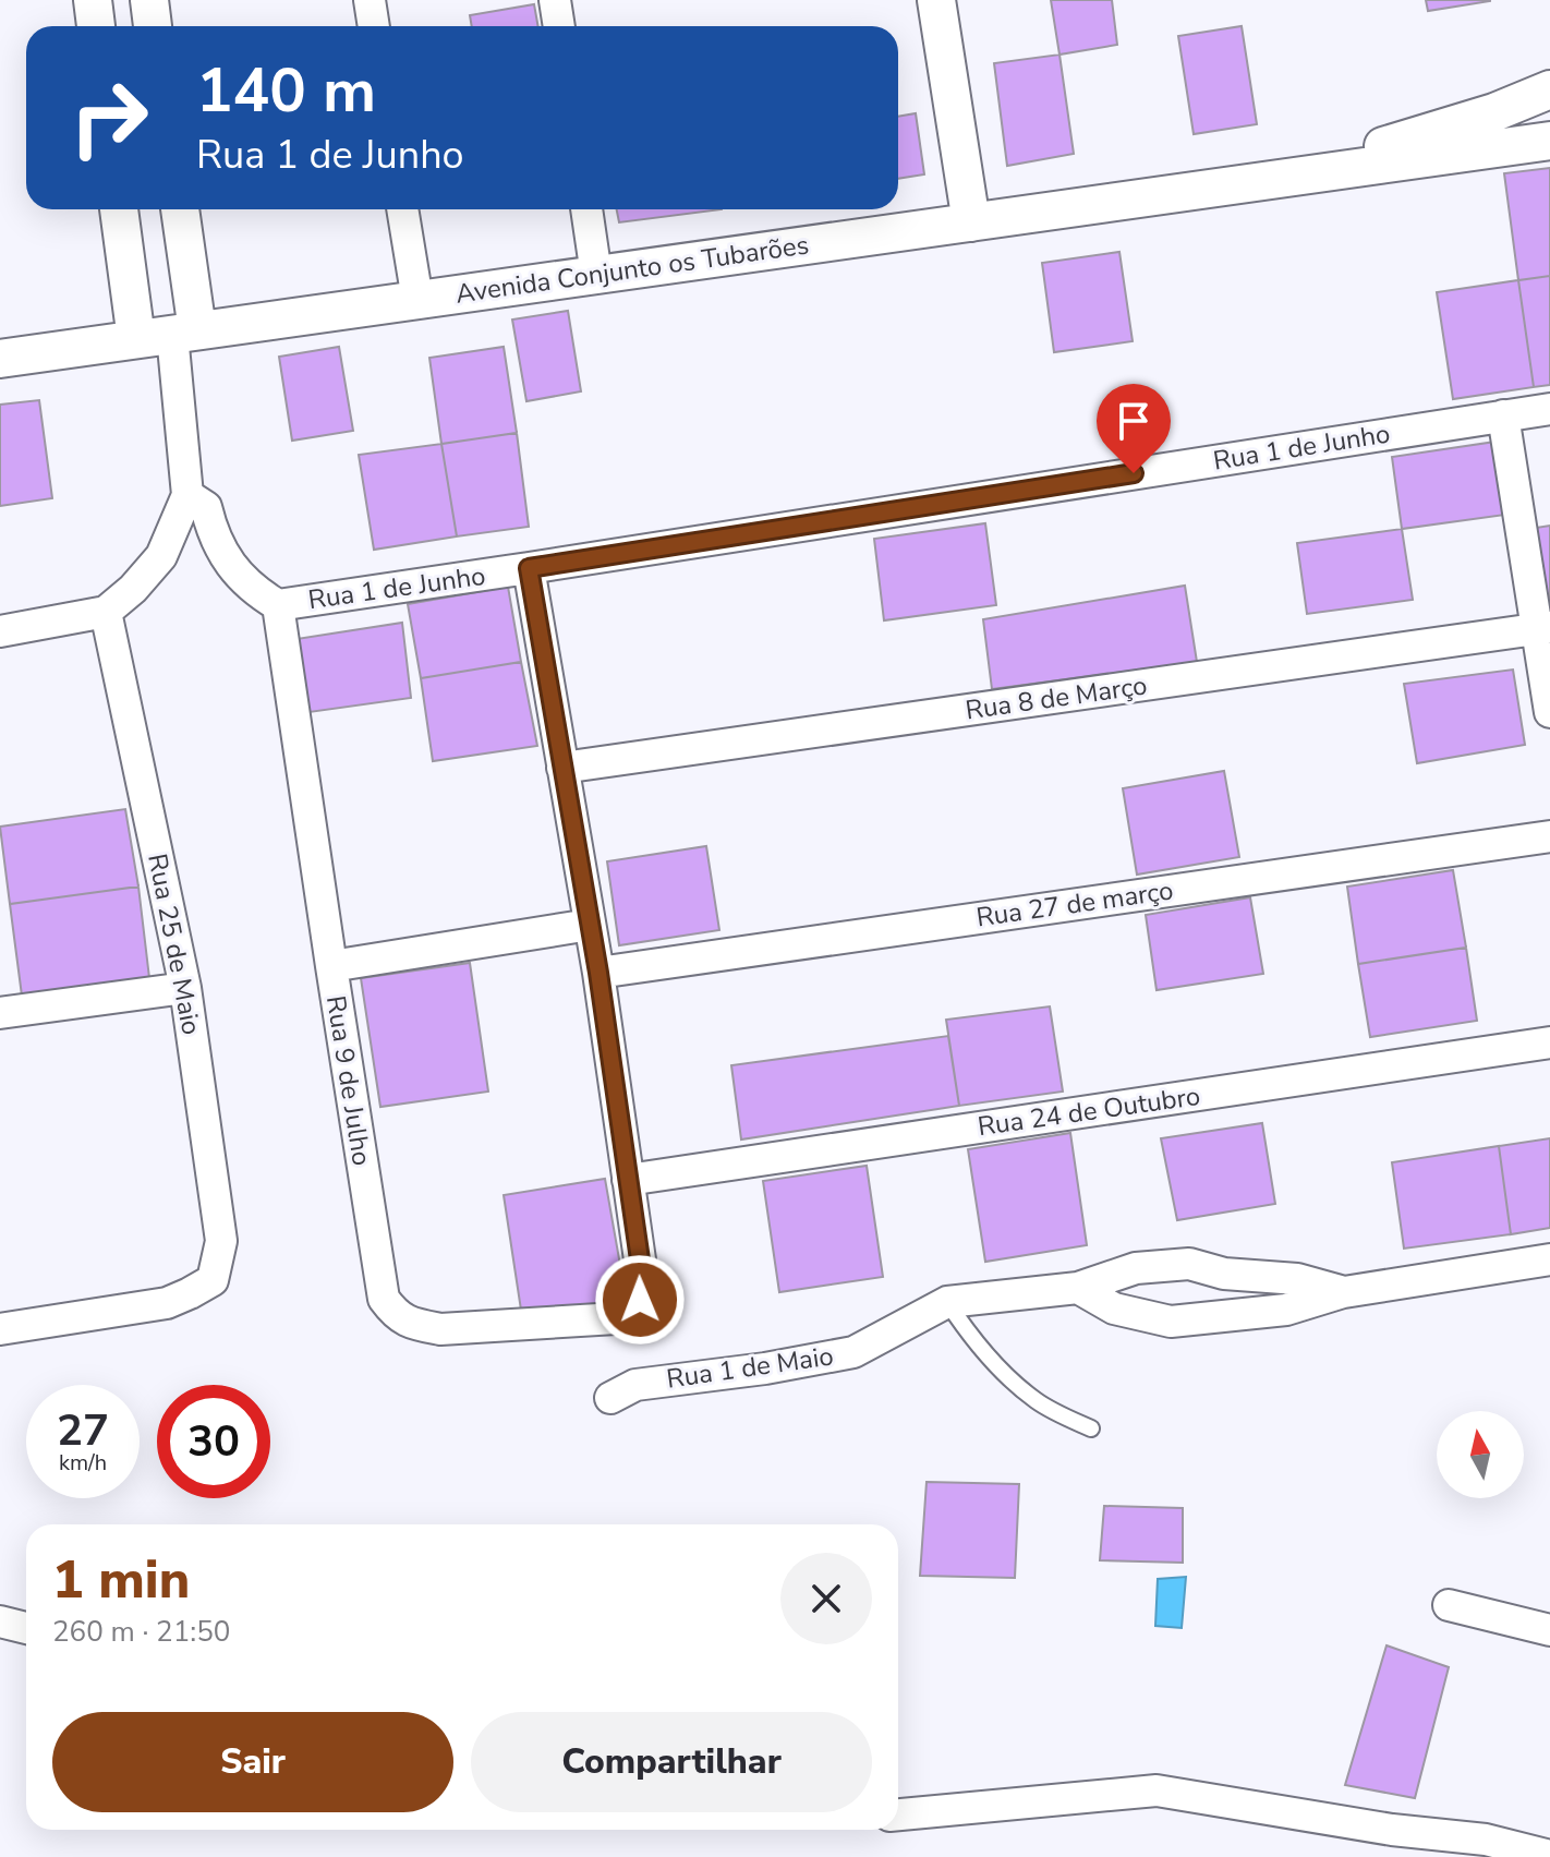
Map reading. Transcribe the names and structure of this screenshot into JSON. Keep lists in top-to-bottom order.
{
  "streets": {
    "street": [
      "Avenida Conjunto os Tubarões",
      "Rua 1 de Junho",
      "Rua 8 de Março",
      "Rua 27 de março",
      "Rua 25 de Maio",
      "Rua 9 de Julho",
      "Rua 24 de Outubro",
      "Rua 1 de Maio"
    ]
  },
  "crossings": [
    ["Rua 1 de Junho", "Rua 9 de Julho"],
    ["Rua 9 de Julho", "Rua 24 de Outubro"]
  ],
  "north": "top",
  "page": {
    "turn": ["140 m", "Rua 1 de Junho"],
    "speed": "27 km/h",
    "limit": "30",
    "heading": ["1 min", "260 m · 21:50"],
    "buttons": ["Sair", "Compartilhar"]
  }
}
